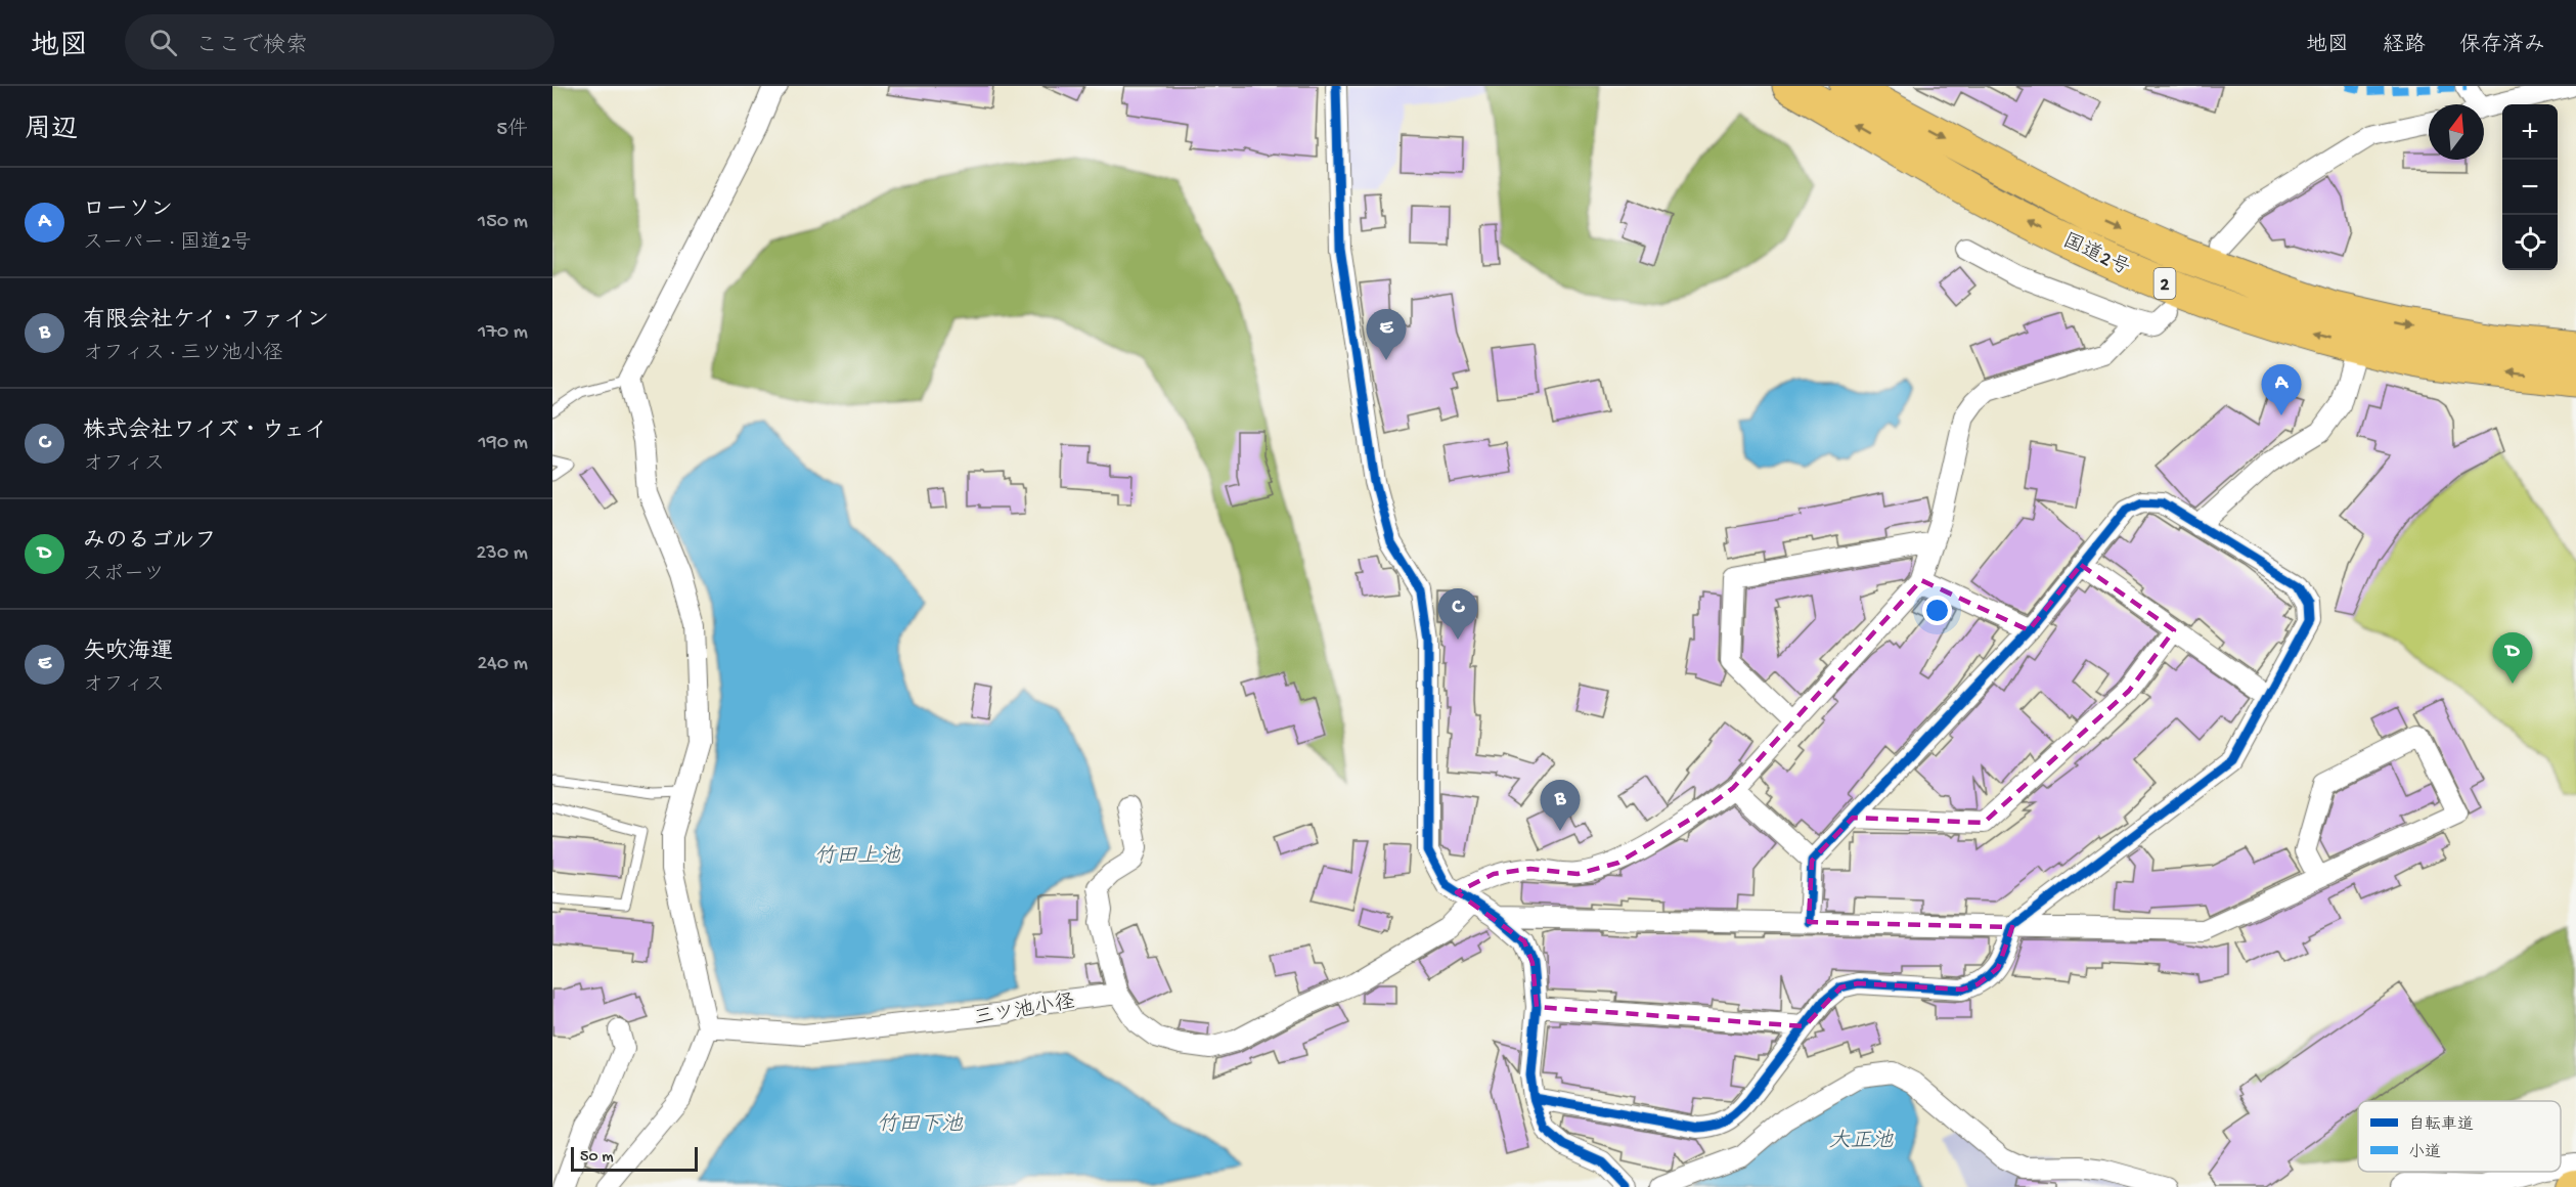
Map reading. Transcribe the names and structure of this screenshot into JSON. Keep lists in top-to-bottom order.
{
  "streets": {
    "highway": ["国道2号", "2"],
    "street": ["三ツ池小径"]
  },
  "water": ["竹田上池", "竹田下池", "大正池"],
  "legend": ["自転車道", "小道"],
  "scale_bar": "50 m",
  "north": "top",
  "page": {
    "header": "地図",
    "search": "ここで検索",
    "nav": ["地図", "経路", "保存済み"],
    "heading": ["周辺", "5件"],
    "map_buttons": ["+", "−"],
    "list": [
      {
        "mark": "A",
        "name": "ローソン",
        "note": "スーパー · 国道2号",
        "value": "150 m"
      },
      {
        "mark": "B",
        "name": "有限会社ケイ・ファイン",
        "note": "オフィス · 三ツ池小径",
        "value": "170 m"
      },
      {
        "mark": "C",
        "name": "株式会社ワイズ・ウェイ",
        "note": "オフィス",
        "value": "190 m"
      },
      {
        "mark": "D",
        "name": "みのるゴルフ",
        "note": "スポーツ",
        "value": "230 m"
      },
      {
        "mark": "E",
        "name": "矢吹海運",
        "note": "オフィス",
        "value": "240 m"
      }
    ],
    "pins": [
      "E",
      "A",
      "C",
      "D",
      "B"
    ],
    "scale": "50 m"
  }
}
